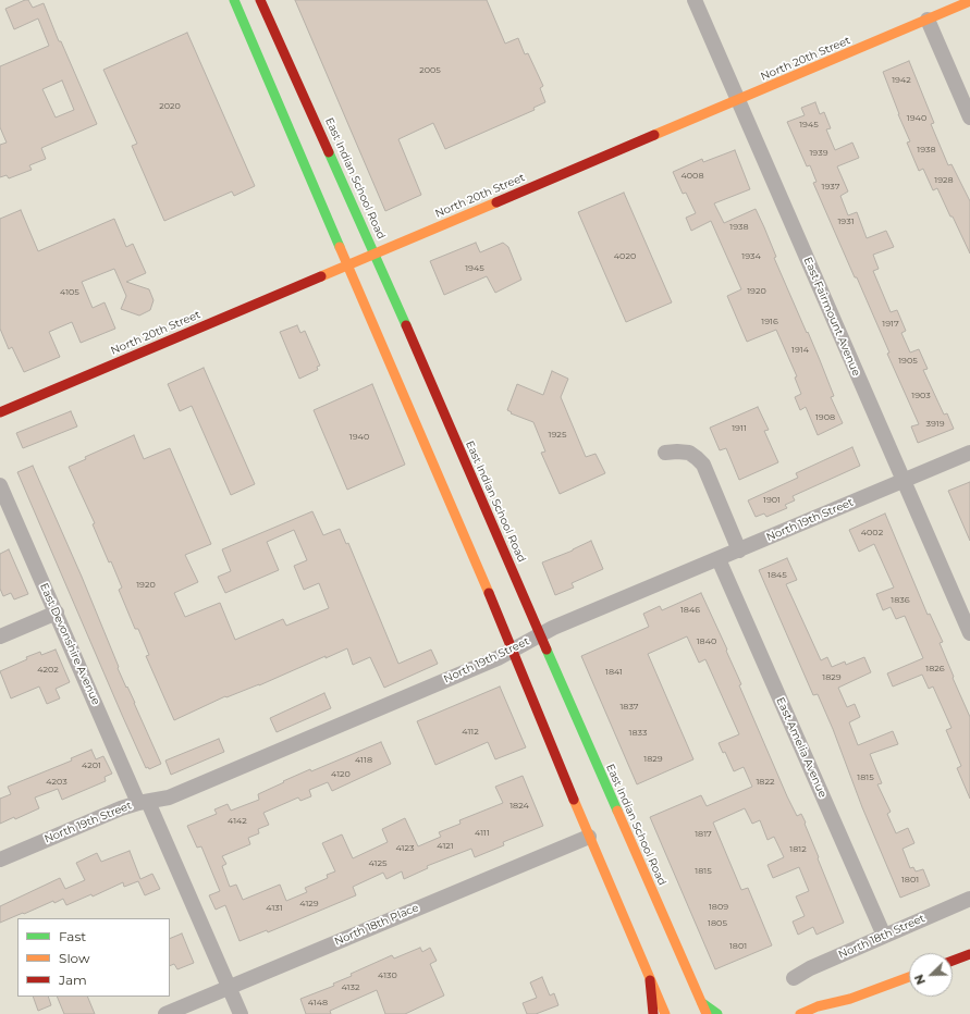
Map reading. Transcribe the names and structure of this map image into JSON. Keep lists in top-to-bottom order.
{
  "streets": {
    "main road": ["North 20th Street", "East Indian School Road"],
    "street": [
      "East Fairmount Avenue",
      "North 19th Street",
      "East Devonshire Avenue",
      "East Amelia Avenue",
      "North 18th Place",
      "North 18th Street"
    ]
  },
  "crossings": [
    ["North 20th Street", "East Indian School Road"],
    ["North 20th Street", "East Fairmount Avenue"],
    ["East Indian School Road", "North 19th Street"],
    ["East Fairmount Avenue", "North 19th Street"],
    ["North 19th Street", "East Devonshire Avenue"],
    ["North 19th Street", "East Amelia Avenue"],
    ["East Devonshire Avenue", "North 18th Place"],
    ["East Amelia Avenue", "North 18th Street"]
  ],
  "house_numbers": [
    "2005",
    "1942",
    "2020",
    "1940",
    "1945",
    "1938",
    "1939",
    "4008",
    "1928",
    "1937",
    "1931",
    "1938",
    "4020",
    "1934",
    "1945",
    "1920",
    "4105",
    "1916",
    "1917",
    "1914",
    "1905",
    "1903",
    "1908",
    "3919",
    "1911",
    "1925",
    "1940",
    "1901",
    "4002",
    "1845",
    "1920",
    "1836",
    "1846",
    "1840",
    "1826",
    "4202",
    "1841",
    "1829",
    "1837",
    "4112",
    "1833",
    "1829",
    "4118",
    "4201",
    "4120",
    "1815",
    "4203",
    "1822",
    "1824",
    "4142",
    "4111",
    "1817",
    "4121",
    "4123",
    "1812",
    "4125",
    "1815",
    "1801",
    "4129",
    "1809",
    "4131",
    "1805",
    "1801",
    "4130",
    "4132",
    "4148"
  ],
  "legend": ["Fast", "Slow", "Jam"],
  "north": "bottom left"
}
